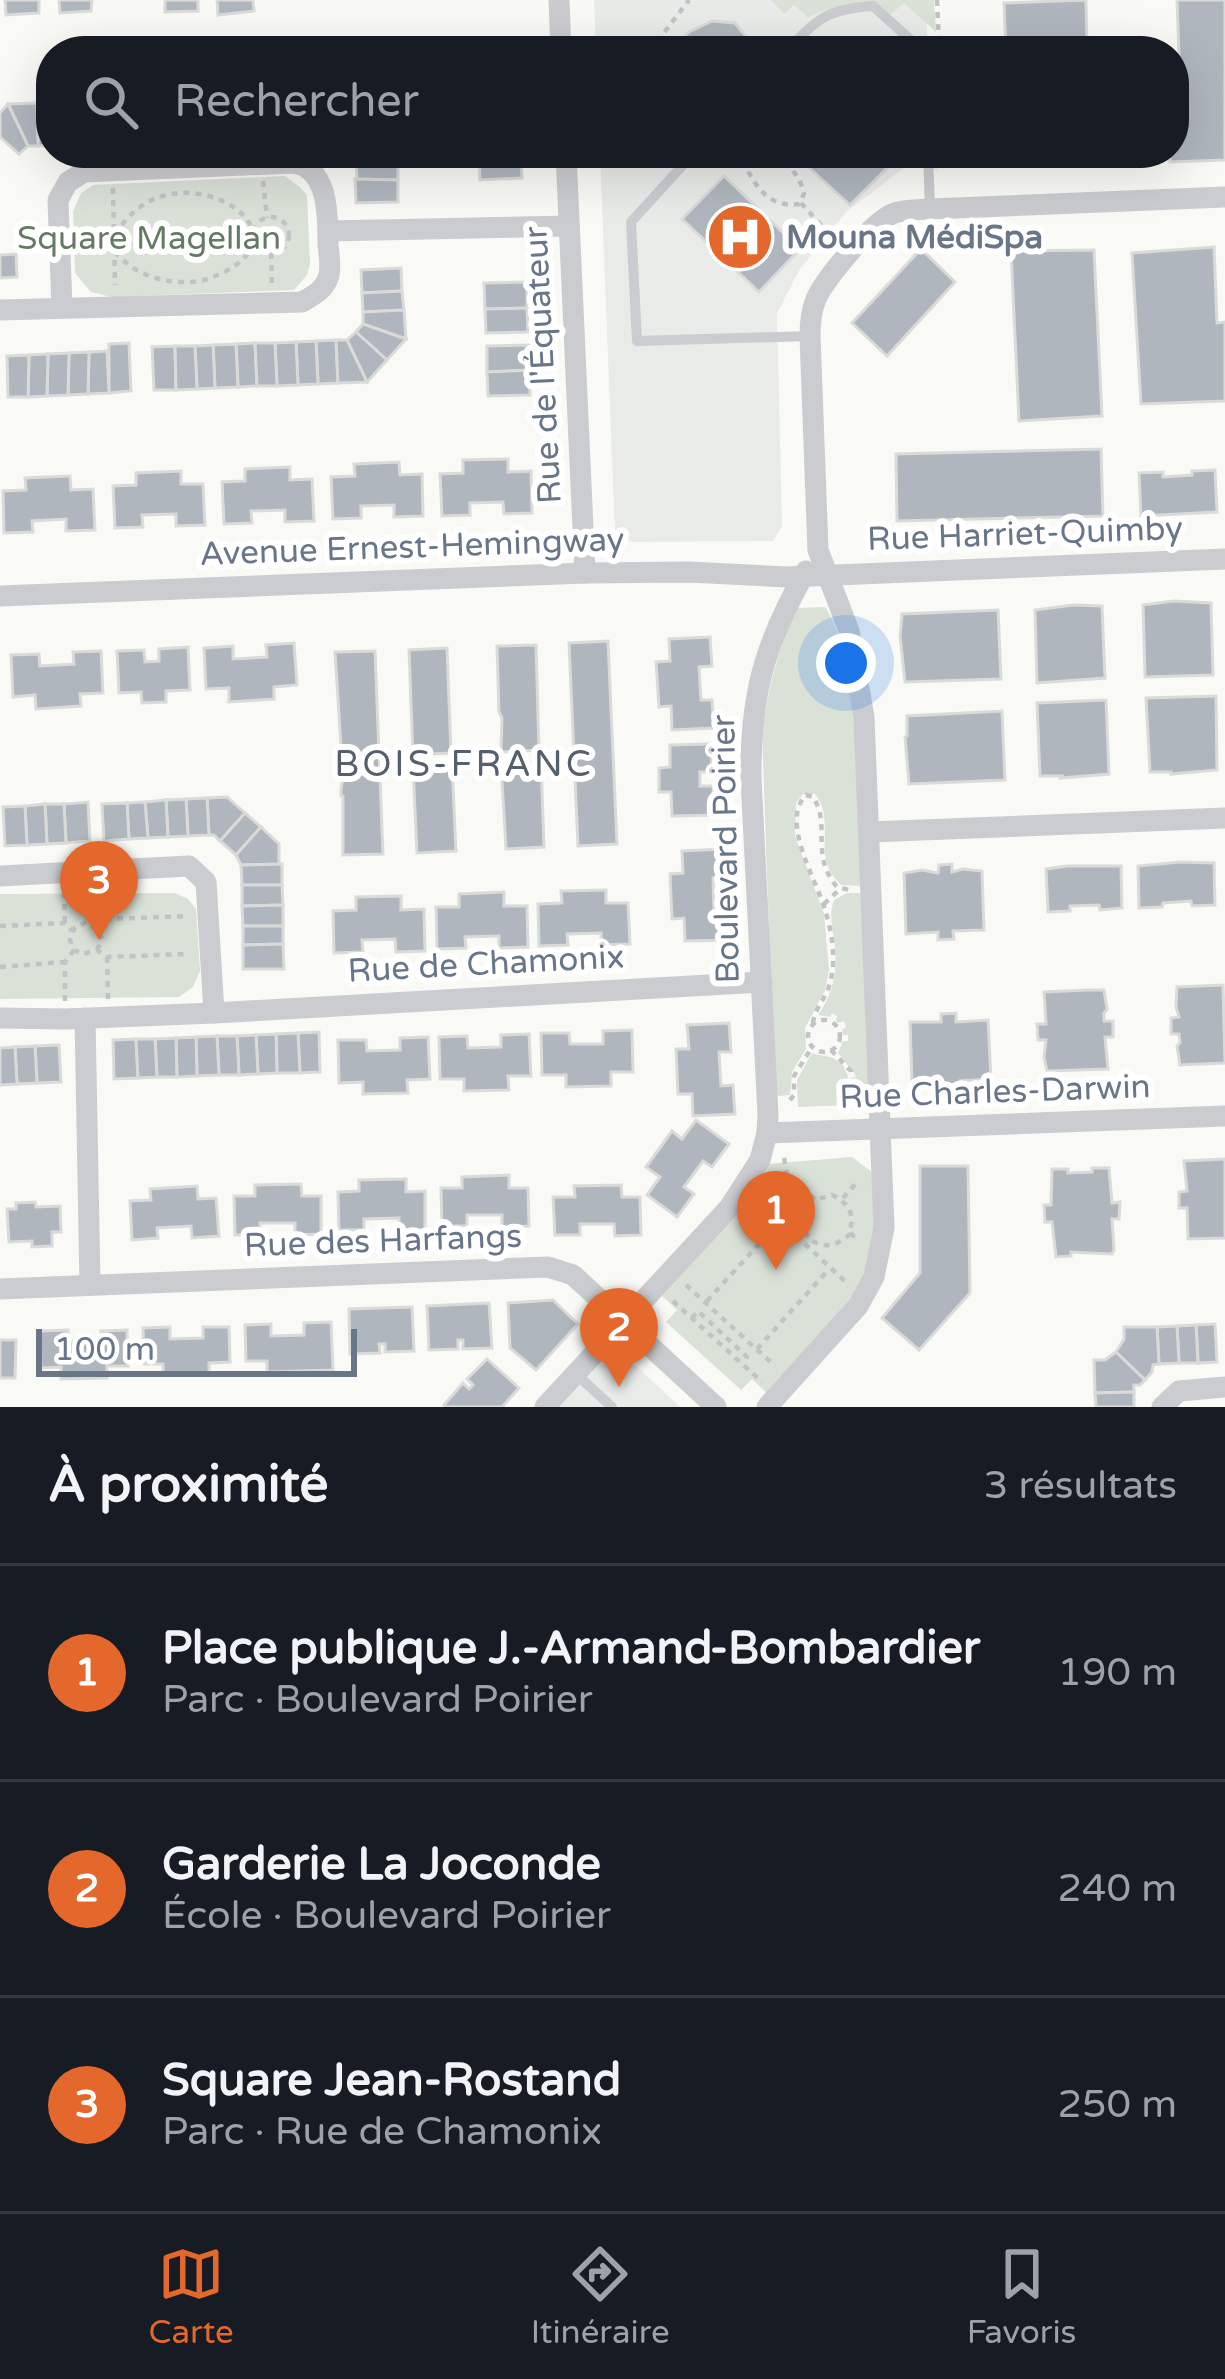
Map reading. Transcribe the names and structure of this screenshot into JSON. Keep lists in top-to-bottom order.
{
  "streets": {
    "street": [
      "Rue de l'Équateur",
      "Rue Harriet-Quimby",
      "Avenue Ernest-Hemingway",
      "Boulevard Poirier",
      "Rue de Chamonix",
      "Rue Charles-Darwin",
      "Rue des Harfangs"
    ]
  },
  "crossings": [
    ["Rue de l'Équateur", "Avenue Ernest-Hemingway"],
    ["Rue Harriet-Quimby", "Avenue Ernest-Hemingway"],
    ["Avenue Ernest-Hemingway", "Boulevard Poirier"],
    ["Boulevard Poirier", "Rue de Chamonix"],
    ["Boulevard Poirier", "Rue Charles-Darwin"],
    ["Boulevard Poirier", "Rue des Harfangs"]
  ],
  "districts": ["BOIS-FRANC"],
  "parks": ["Square Magellan"],
  "places": {
    "hospital": ["Mouna MédiSpa"]
  },
  "scale_bar": "100 m",
  "page": {
    "search": "Rechercher",
    "pins": ["3", "1", "2"],
    "scale": "100 m",
    "heading": ["À proximité", "3 résultats"],
    "list": [
      {
        "mark": "1",
        "name": "Place publique J.-Armand-Bombardier",
        "note": "Parc · Boulevard Poirier",
        "value": "190 m"
      },
      {
        "mark": "2",
        "name": "Garderie La Joconde",
        "note": "École · Boulevard Poirier",
        "value": "240 m"
      },
      {
        "mark": "3",
        "name": "Square Jean-Rostand",
        "note": "Parc · Rue de Chamonix",
        "value": "250 m"
      }
    ],
    "nav": ["Carte", "Itinéraire", "Favoris"]
  }
}
